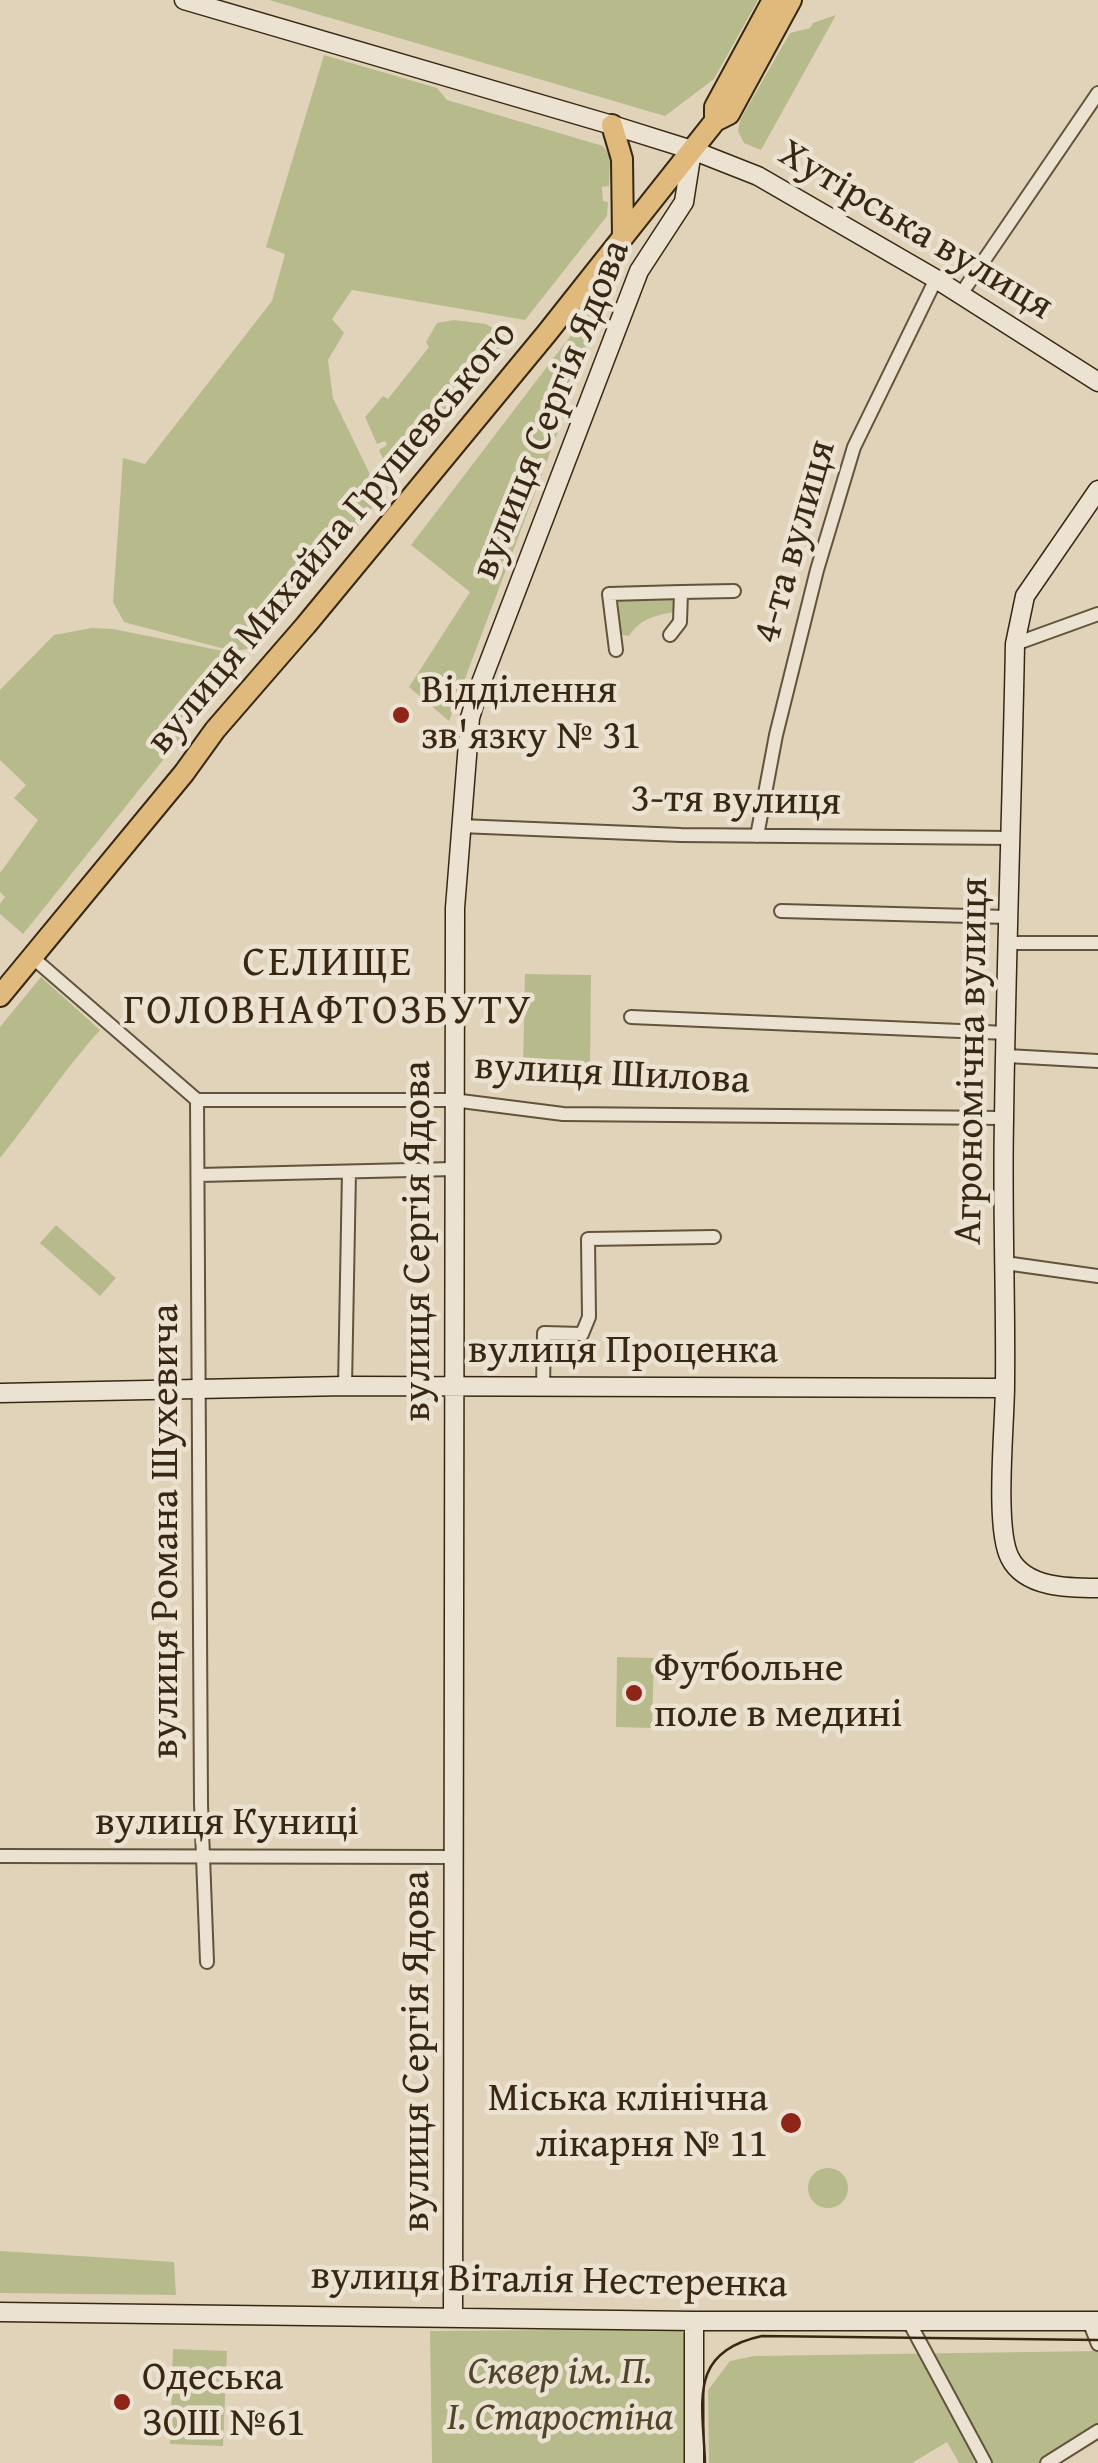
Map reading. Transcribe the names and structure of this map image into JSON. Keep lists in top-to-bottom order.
{
  "streets": {
    "main road": ["вулиця Михайла Грушевського"],
    "street": [
      "Хутірська вулиця",
      "вулиця Сергія Ядова",
      "4-та вулиця",
      "3-тя вулиця",
      "Агрономічна вулиця",
      "вулиця Шилова",
      "вулиця Проценка",
      "вулиця Романа Шухевича",
      "вулиця Куниці",
      "вулиця Віталія Нестеренка"
    ]
  },
  "crossings": [
    ["Хутірська вулиця", "вулиця Сергія Ядова"],
    ["Хутірська вулиця", "вулиця Михайла Грушевського"],
    ["Хутірська вулиця", "4-та вулиця"],
    ["вулиця Сергія Ядова", "вулиця Михайла Грушевського"],
    ["вулиця Сергія Ядова", "3-тя вулиця"],
    ["вулиця Сергія Ядова", "вулиця Шилова"],
    ["вулиця Сергія Ядова", "вулиця Проценка"],
    ["вулиця Сергія Ядова", "вулиця Куниці"],
    ["вулиця Сергія Ядова", "вулиця Віталія Нестеренка"],
    ["4-та вулиця", "3-тя вулиця"],
    ["3-тя вулиця", "Агрономічна вулиця"],
    ["Агрономічна вулиця", "вулиця Шилова"],
    ["Агрономічна вулиця", "вулиця Проценка"],
    ["вулиця Шилова", "вулиця Романа Шухевича"],
    ["вулиця Проценка", "вулиця Романа Шухевича"],
    ["вулиця Романа Шухевича", "вулиця Куниці"]
  ],
  "districts": ["СЕЛИЩЕ ГОЛОВНАФТОЗБУТУ"],
  "parks": ["Сквер ім. П. І. Старостіна"],
  "places": [
    "Відділення зв'язку № 31",
    "Футбольне поле в медині",
    "Міська клінічна лікарня № 11",
    "Одеська ЗОШ №61"
  ]
}
